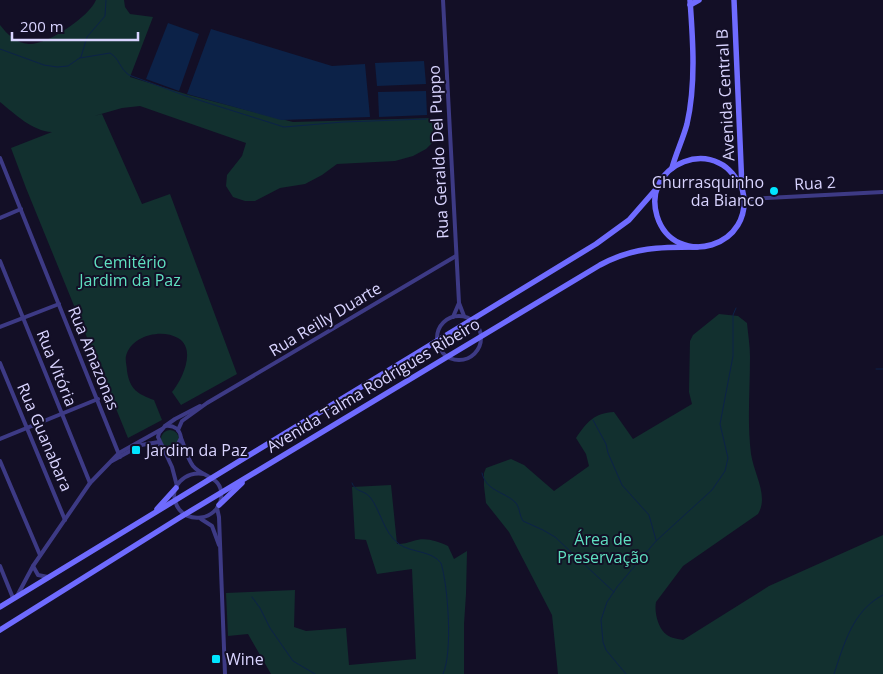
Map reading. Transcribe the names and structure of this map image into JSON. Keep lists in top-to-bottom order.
{
  "streets": {
    "main road": ["Avenida Central B", "Avenida Talma Rodrigues Ribeiro"],
    "street": [
      "Rua Geraldo Del Puppo",
      "Rua 2",
      "Rua Reilly Duarte",
      "Rua Amazonas",
      "Rua Vitória",
      "Rua Guanabara"
    ]
  },
  "crossings": [
    ["Avenida Central B", "Avenida Talma Rodrigues Ribeiro"],
    ["Rua Geraldo Del Puppo", "Rua Reilly Duarte"],
    ["Rua Geraldo Del Puppo", "Avenida Talma Rodrigues Ribeiro"],
    ["Rua Reilly Duarte", "Rua Amazonas"],
    ["Rua Reilly Duarte", "Rua Vitória"],
    ["Rua Reilly Duarte", "Avenida Talma Rodrigues Ribeiro"],
    ["Rua Reilly Duarte", "Rua Guanabara"]
  ],
  "parks": ["Cemitério Jardim da Paz", "Área de Preservação"],
  "places": {
    "other": ["Churrasquinho da Bianco"],
    "transit": ["Jardim da Paz", "Wine"]
  },
  "scale_bar": "200 m"
}
